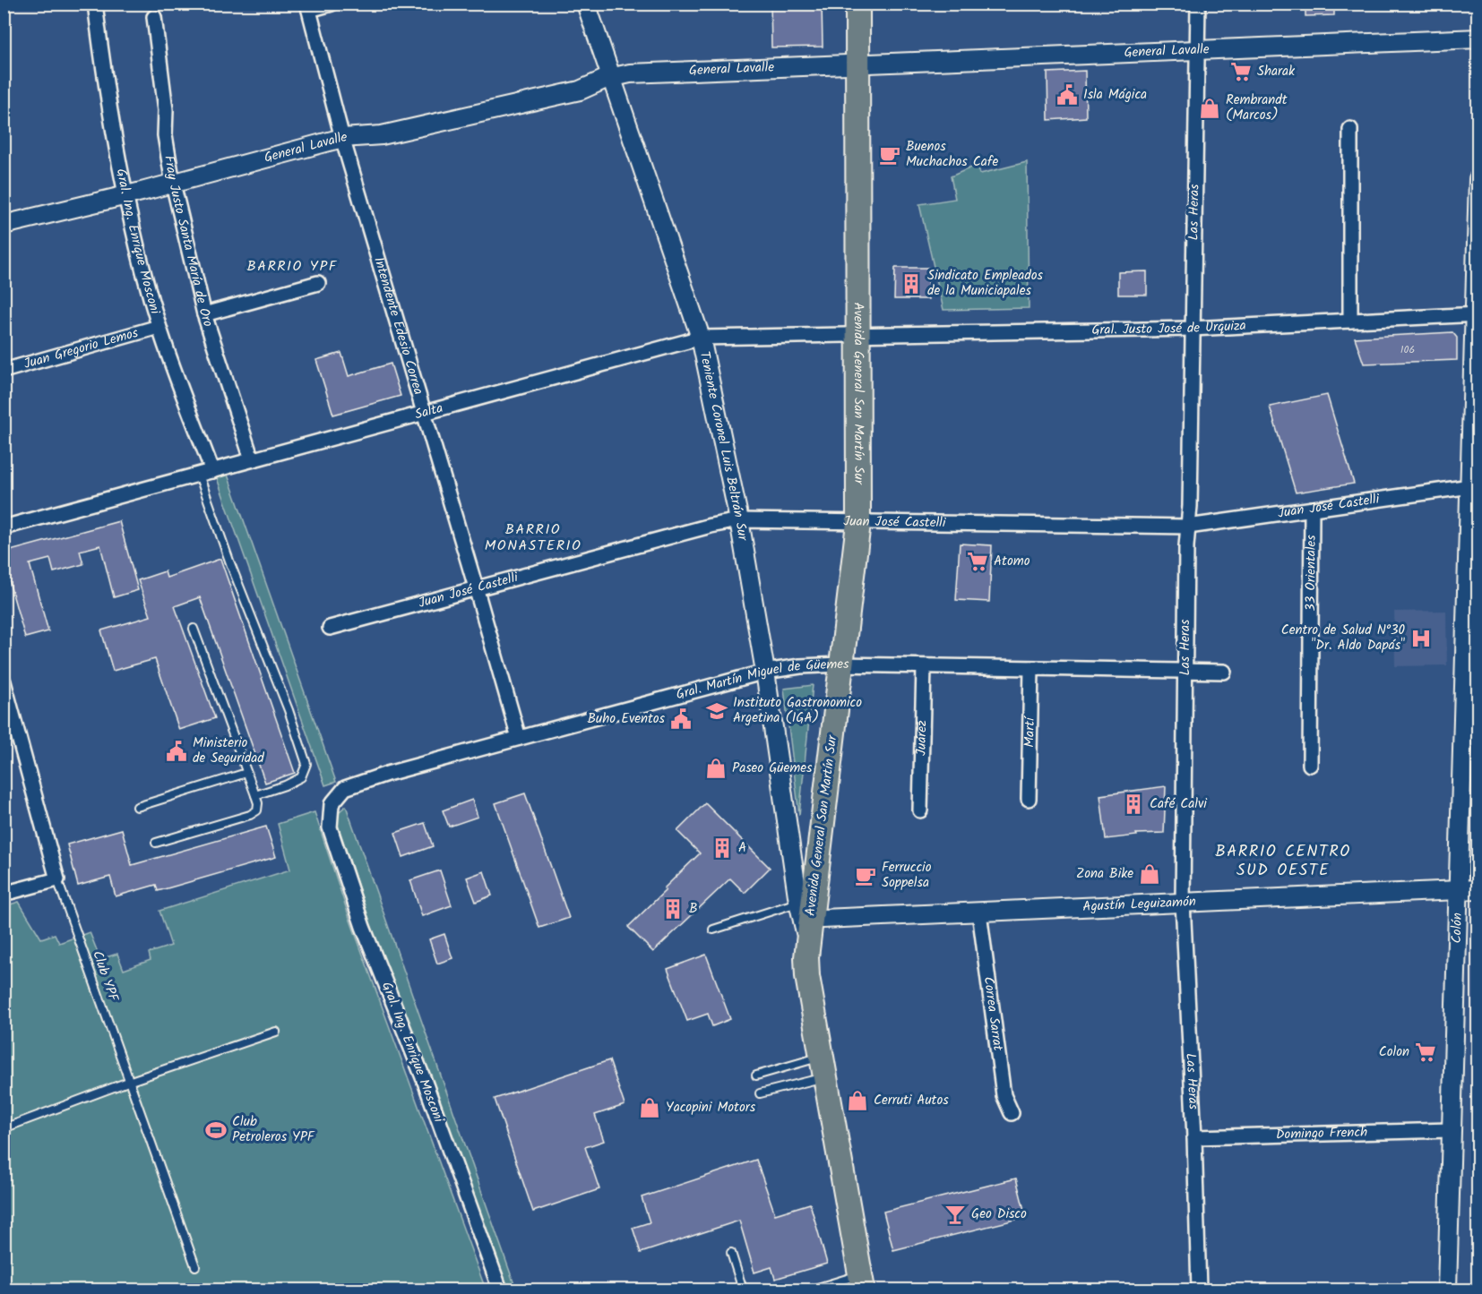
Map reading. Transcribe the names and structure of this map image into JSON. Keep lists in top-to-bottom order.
{
  "streets": {
    "main road": ["Avenida General San Martín Sur"],
    "street": [
      "General Lavalle",
      "Las Heras",
      "Fray Justo Santa María de Oro",
      "Gral. Ing. Enrique Mosconi",
      "Intendente Edesio Correa",
      "Gral. Justo José de Urquiza",
      "Juan Gregorio Lemos",
      "Salta",
      "Teniente Coronel Luis Beltrán Sur",
      "Juan José Castelli",
      "33 Orientales",
      "Gral. Martín Miguel de Güemes",
      "Martí",
      "Juárez",
      "Agustín Leguizamón",
      "Colón",
      "Correa Sarrat",
      "Domingo French"
    ],
    "lane": ["Club YPF"]
  },
  "crossings": [
    ["General Lavalle", "Las Heras"],
    ["General Lavalle", "Fray Justo Santa María de Oro"],
    ["General Lavalle", "Gral. Ing. Enrique Mosconi"],
    ["General Lavalle", "Intendente Edesio Correa"],
    ["General Lavalle", "Avenida General San Martín Sur"],
    ["General Lavalle", "Teniente Coronel Luis Beltrán Sur"],
    ["Las Heras", "Gral. Justo José de Urquiza"],
    ["Las Heras", "Juan José Castelli"],
    ["Las Heras", "Gral. Martín Miguel de Güemes"],
    ["Las Heras", "Agustín Leguizamón"],
    ["Las Heras", "Domingo French"],
    ["Fray Justo Santa María de Oro", "Salta"],
    ["Gral. Ing. Enrique Mosconi", "Juan Gregorio Lemos"],
    ["Gral. Ing. Enrique Mosconi", "Salta"],
    ["Gral. Ing. Enrique Mosconi", "Gral. Martín Miguel de Güemes"],
    ["Intendente Edesio Correa", "Salta"],
    ["Intendente Edesio Correa", "Juan José Castelli"],
    ["Intendente Edesio Correa", "Gral. Martín Miguel de Güemes"],
    ["Gral. Justo José de Urquiza", "Avenida General San Martín Sur"],
    ["Gral. Justo José de Urquiza", "Salta"],
    ["Gral. Justo José de Urquiza", "Colón"],
    ["Avenida General San Martín Sur", "Salta"],
    ["Avenida General San Martín Sur", "Teniente Coronel Luis Beltrán Sur"],
    ["Avenida General San Martín Sur", "Juan José Castelli"],
    ["Avenida General San Martín Sur", "Gral. Martín Miguel de Güemes"],
    ["Avenida General San Martín Sur", "Agustín Leguizamón"],
    ["Salta", "Teniente Coronel Luis Beltrán Sur"],
    ["Teniente Coronel Luis Beltrán Sur", "Juan José Castelli"],
    ["Teniente Coronel Luis Beltrán Sur", "Gral. Martín Miguel de Güemes"],
    ["Teniente Coronel Luis Beltrán Sur", "Agustín Leguizamón"],
    ["Juan José Castelli", "33 Orientales"],
    ["Juan José Castelli", "Colón"],
    ["Gral. Martín Miguel de Güemes", "Martí"],
    ["Gral. Martín Miguel de Güemes", "Juárez"],
    ["Agustín Leguizamón", "Colón"],
    ["Agustín Leguizamón", "Correa Sarrat"],
    ["Colón", "Domingo French"]
  ],
  "districts": ["BARRIO YPF", "BARRIO MONASTERIO", "BARRIO CENTRO SUD OESTE"],
  "places": {
    "supermarket": ["Sharak", "Atomo", "Colon"],
    "public building": ["Isla Mágica", "Buho Eventos", "Ministerio de Seguridad"],
    "shop": [
      "Rembrandt (Marcos)",
      "Paseo Güemes",
      "Zona Bike",
      "Cerruti Autos",
      "Yacopini Motors"
    ],
    "cafe": ["Buenos Muchachos Cafe", "Ferruccio Soppelsa"],
    "building": [
      "Sindicato Empleados de la Municiapales",
      "Café Calvi",
      "A",
      "B"
    ],
    "hospital": ["Centro de Salud N°30 \"Dr. Aldo Dapás\""],
    "school or university": ["Instituto Gastronomico Argetina (IGA)"],
    "sports": ["Club Petroleros YPF"],
    "bar": ["Geo Disco"]
  },
  "house_numbers": ["106"]
}
